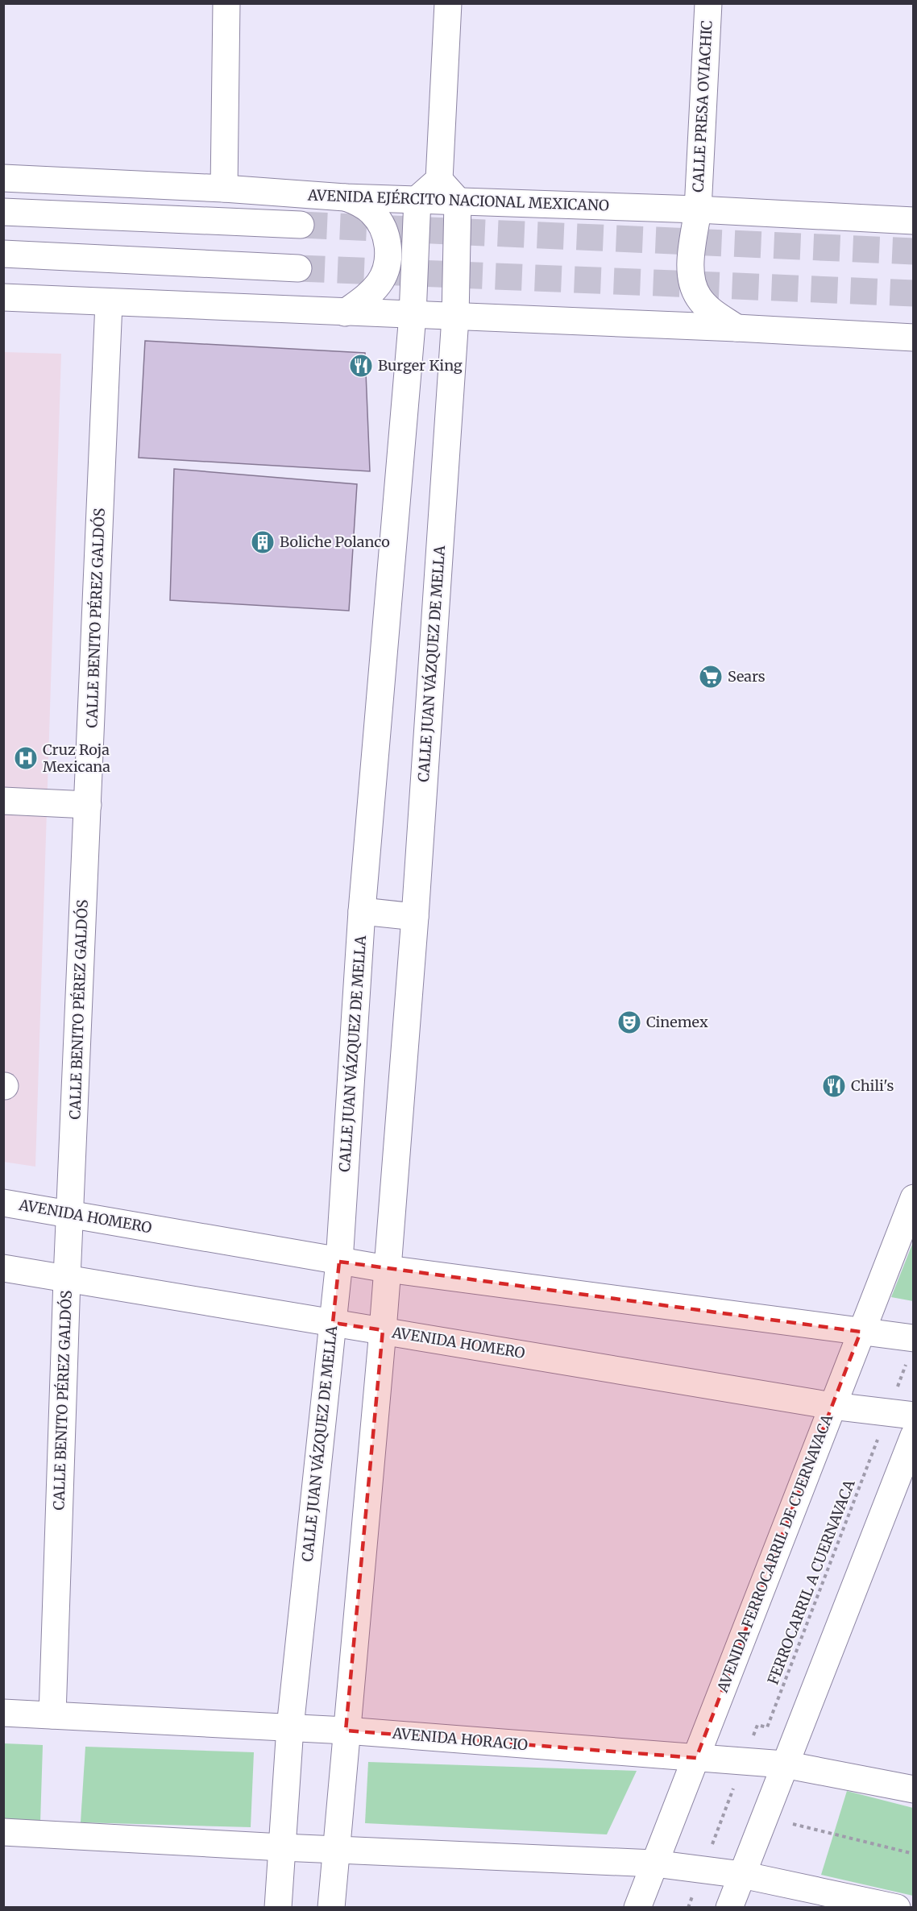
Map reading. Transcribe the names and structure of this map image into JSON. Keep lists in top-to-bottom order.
{
  "streets": {
    "street": [
      "CALLE PRESA OVIACHIC",
      "AVENIDA EJÉRCITO NACIONAL MEXICANO",
      "CALLE BENITO PÉREZ GALDÓS",
      "CALLE JUAN VÁZQUEZ DE MELLA",
      "AVENIDA HOMERO",
      "AVENIDA FERROCARRIL DE CUERNAVACA",
      "AVENIDA HORACIO"
    ],
    "path": ["FERROCARRIL A CUERNAVACA"]
  },
  "crossings": [
    ["CALLE PRESA OVIACHIC", "AVENIDA EJÉRCITO NACIONAL MEXICANO"],
    ["AVENIDA EJÉRCITO NACIONAL MEXICANO", "CALLE JUAN VÁZQUEZ DE MELLA"],
    ["CALLE BENITO PÉREZ GALDÓS", "AVENIDA HOMERO"],
    ["CALLE BENITO PÉREZ GALDÓS", "AVENIDA HORACIO"],
    ["CALLE JUAN VÁZQUEZ DE MELLA", "AVENIDA HOMERO"],
    ["CALLE JUAN VÁZQUEZ DE MELLA", "AVENIDA HORACIO"],
    ["AVENIDA HOMERO", "AVENIDA FERROCARRIL DE CUERNAVACA"],
    ["AVENIDA FERROCARRIL DE CUERNAVACA", "AVENIDA HORACIO"]
  ],
  "places": {
    "restaurant": ["Burger King", "Chili's"],
    "building": ["Boliche Polanco"],
    "supermarket": ["Sears"],
    "hospital": ["Cruz Roja Mexicana"],
    "theatre": ["Cinemex"]
  }
}
